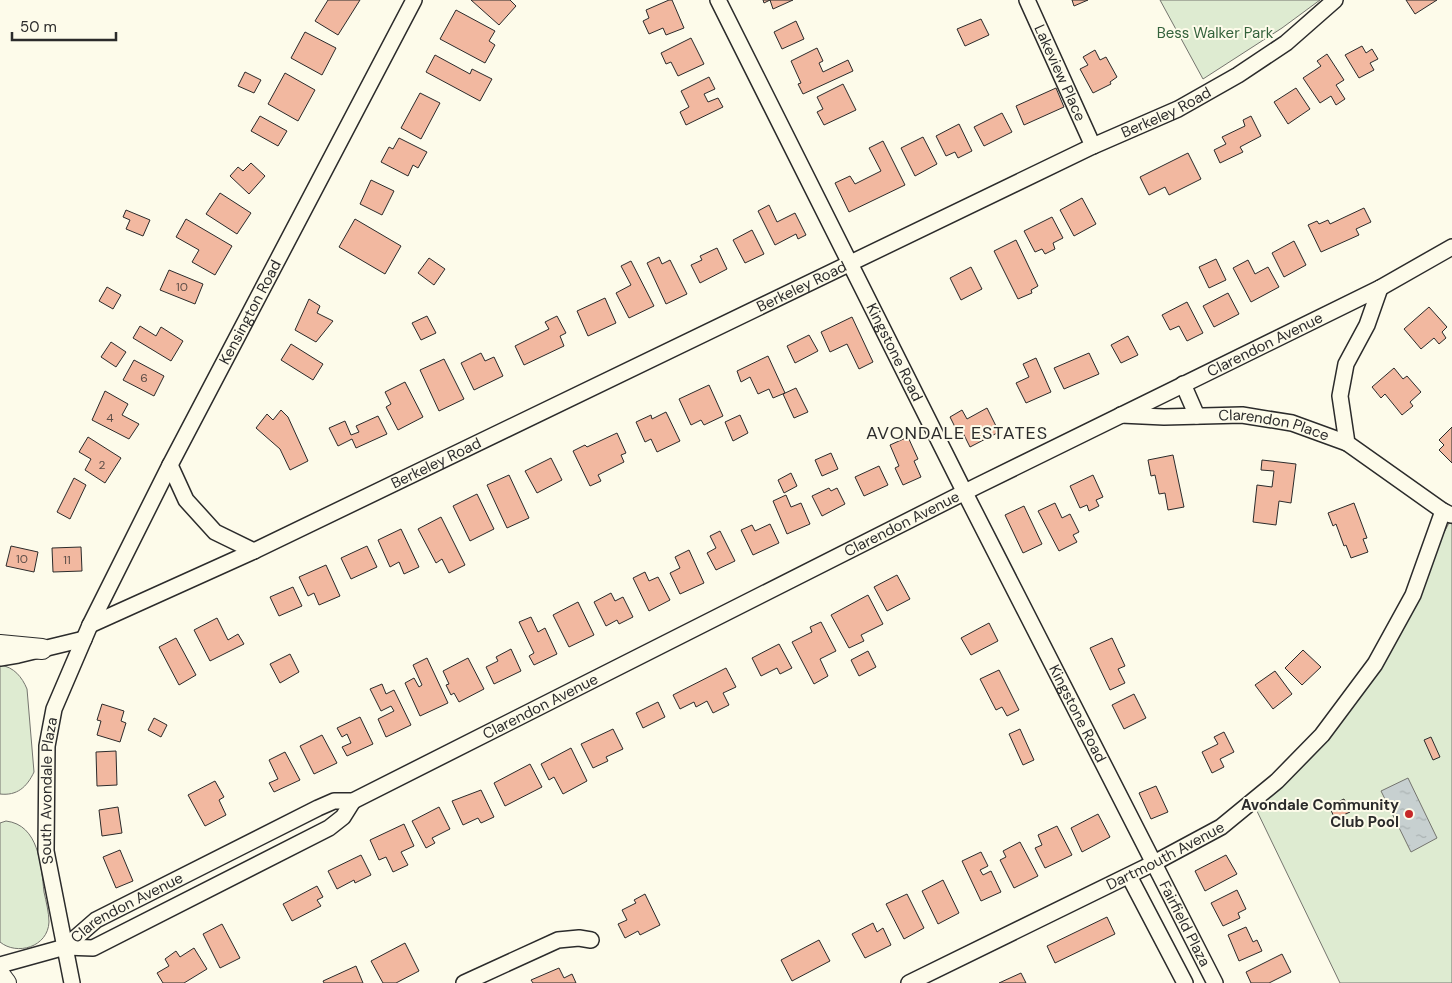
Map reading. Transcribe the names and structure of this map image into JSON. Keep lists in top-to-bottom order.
{
  "streets": {
    "street": [
      "Lakeview Place",
      "Berkeley Road",
      "Kensington Road",
      "Clarendon Avenue",
      "Kingstone Road",
      "Clarendon Place",
      "South Avondale Plaza",
      "Dartmouth Avenue",
      "Fairfield Plaza"
    ]
  },
  "crossings": [
    ["Lakeview Place", "Berkeley Road"],
    ["Berkeley Road", "Kensington Road"],
    ["Berkeley Road", "Kingstone Road"],
    ["Berkeley Road", "South Avondale Plaza"],
    ["Kensington Road", "South Avondale Plaza"],
    ["Clarendon Avenue", "Kingstone Road"],
    ["Clarendon Avenue", "Clarendon Place"],
    ["Clarendon Avenue", "South Avondale Plaza"],
    ["Kingstone Road", "Dartmouth Avenue"],
    ["Kingstone Road", "Fairfield Plaza"],
    ["Clarendon Place", "Dartmouth Avenue"],
    ["Dartmouth Avenue", "Fairfield Plaza"]
  ],
  "districts": ["AVONDALE ESTATES"],
  "parks": ["Bess Walker Park"],
  "places": ["Avondale Community Club Pool"],
  "house_numbers": [
    "10",
    "6",
    "4",
    "2",
    "10",
    "11"
  ],
  "scale_bar": "50 m"
}
